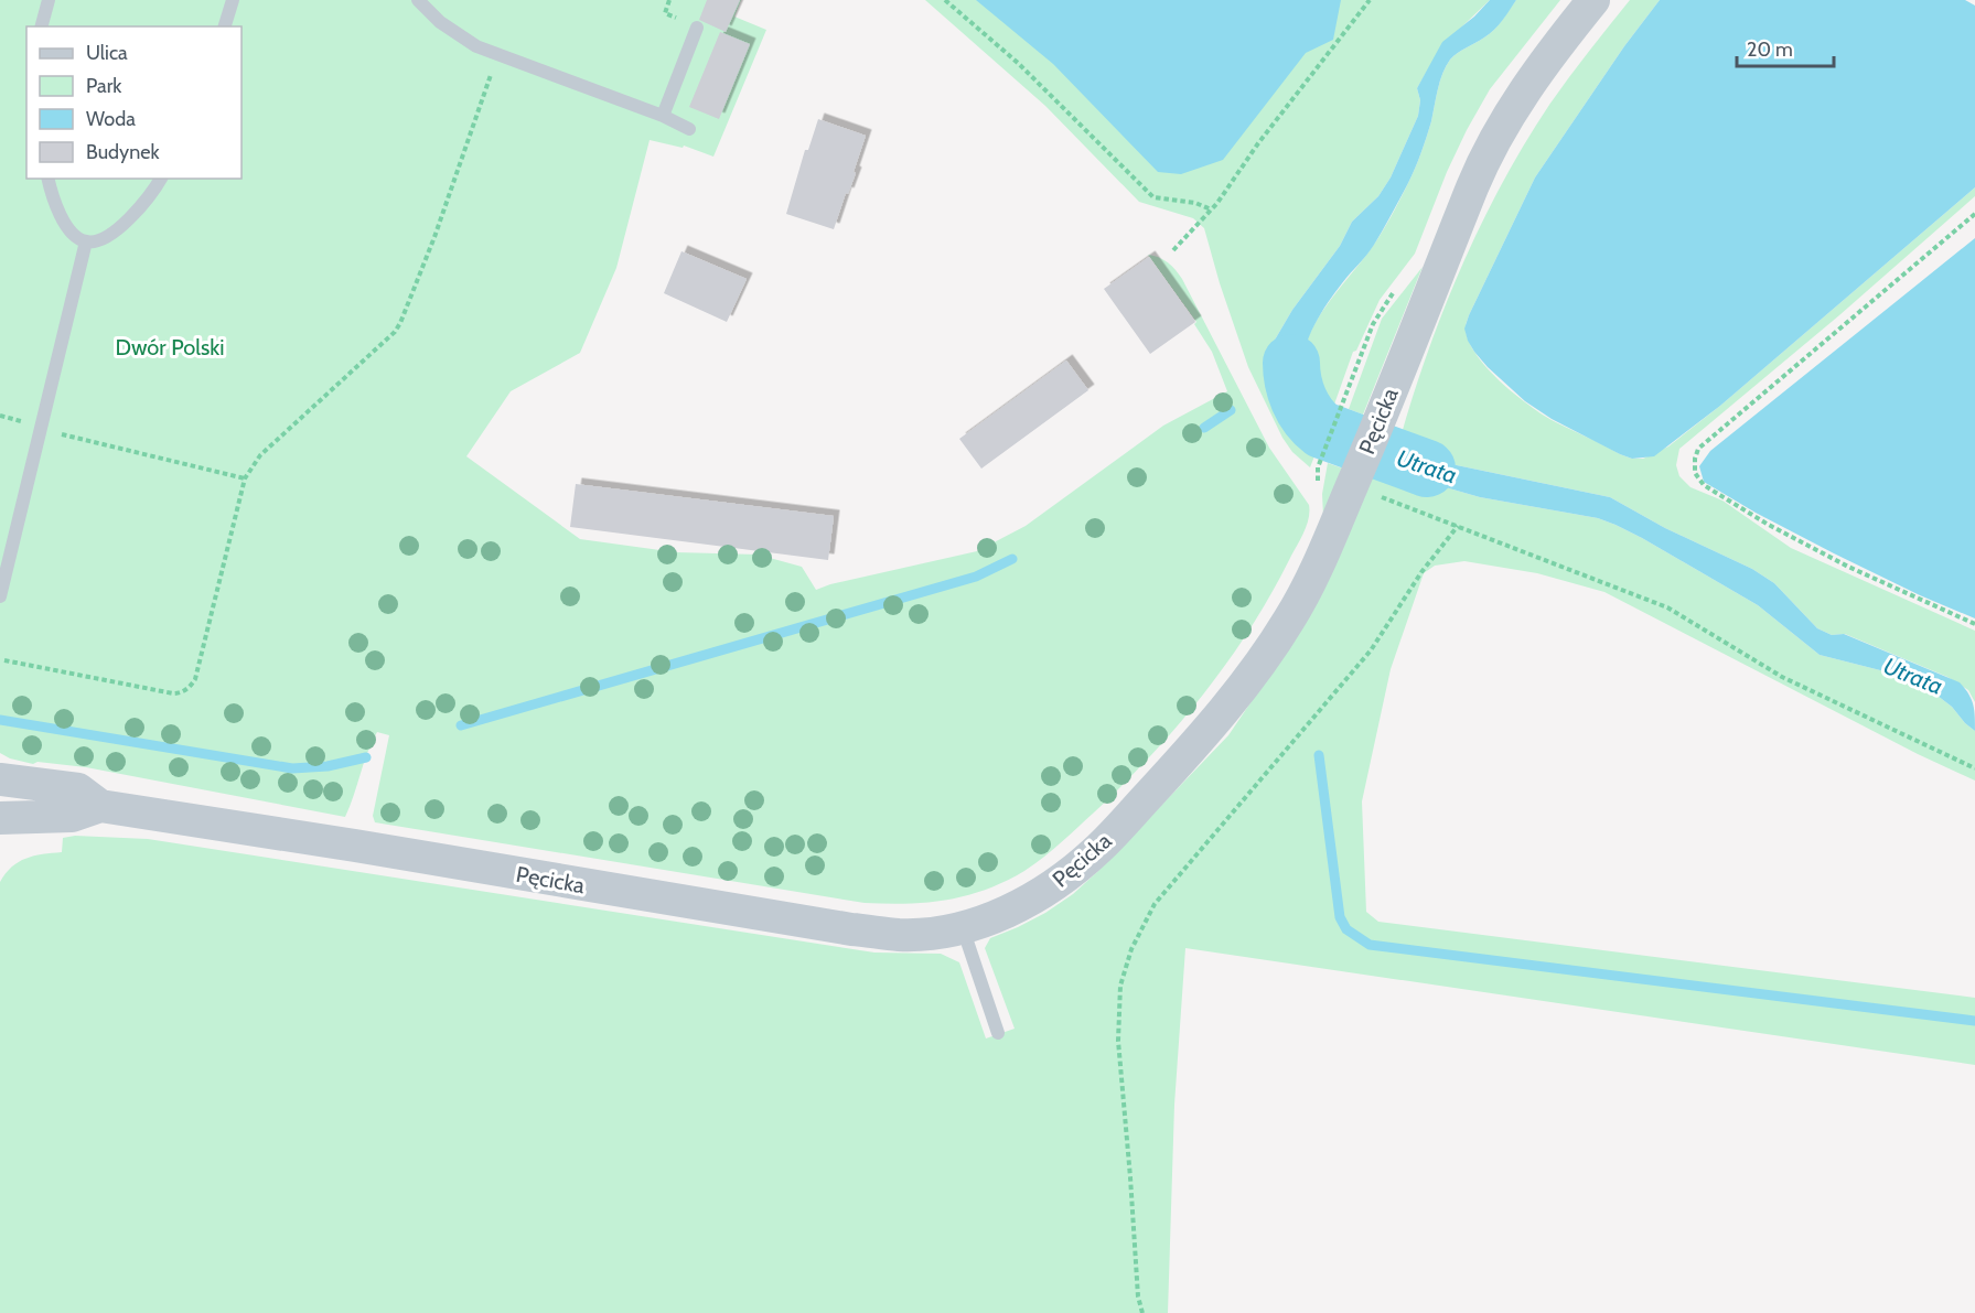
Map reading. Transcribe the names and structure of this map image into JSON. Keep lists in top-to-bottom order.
{
  "streets": {
    "street": ["Pęcicka"]
  },
  "water": ["Utrata"],
  "parks": ["Dwór Polski"],
  "legend": [
    "Ulica",
    "Park",
    "Woda",
    "Budynek"
  ],
  "scale_bar": "20 m"
}
